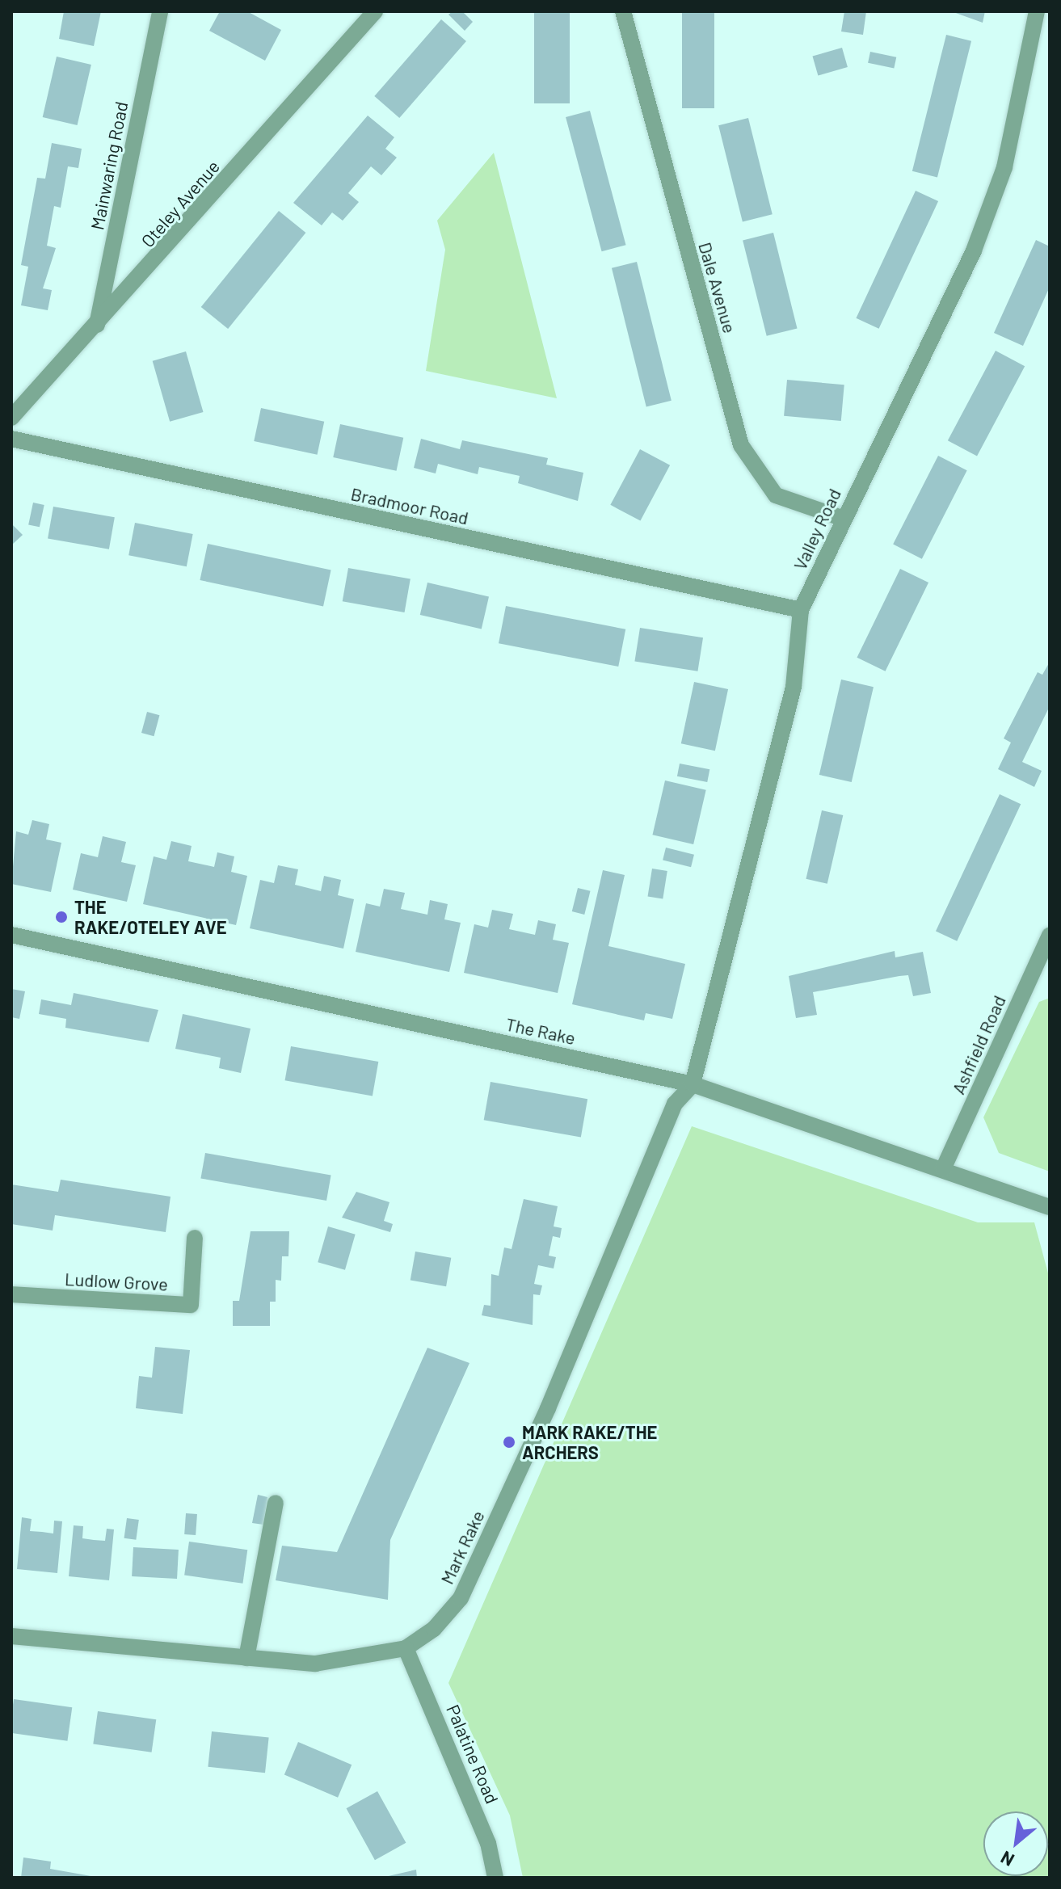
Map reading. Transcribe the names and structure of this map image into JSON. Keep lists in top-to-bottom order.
{
  "streets": {
    "street": [
      "Mainwaring Road",
      "Oteley Avenue",
      "Dale Avenue",
      "Bradmoor Road",
      "Valley Road",
      "The Rake",
      "Ashfield Road",
      "Ludlow Grove",
      "Mark Rake",
      "Palatine Road"
    ]
  },
  "crossings": [
    ["Mainwaring Road", "Oteley Avenue"],
    ["Dale Avenue", "Valley Road"],
    ["Bradmoor Road", "Valley Road"],
    ["Valley Road", "The Rake"],
    ["Valley Road", "Mark Rake"],
    ["The Rake", "Ashfield Road"],
    ["The Rake", "Mark Rake"],
    ["Mark Rake", "Palatine Road"]
  ],
  "places": ["THE RAKE/OTELEY AVE", "MARK RAKE/THE ARCHERS"],
  "north": "bottom left"
}
